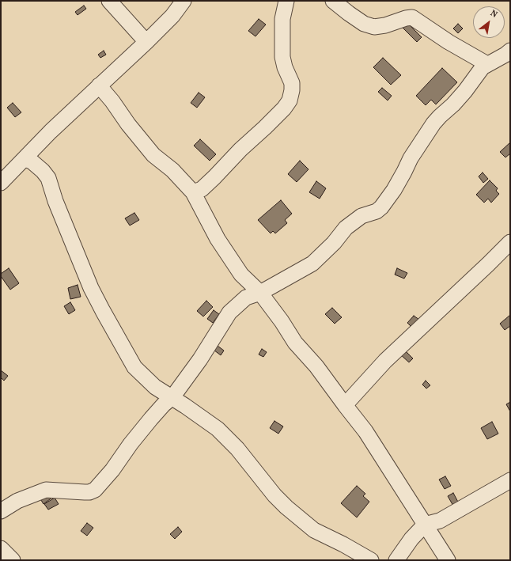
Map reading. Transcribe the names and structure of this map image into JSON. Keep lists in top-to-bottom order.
{
  "north": "top right"
}
